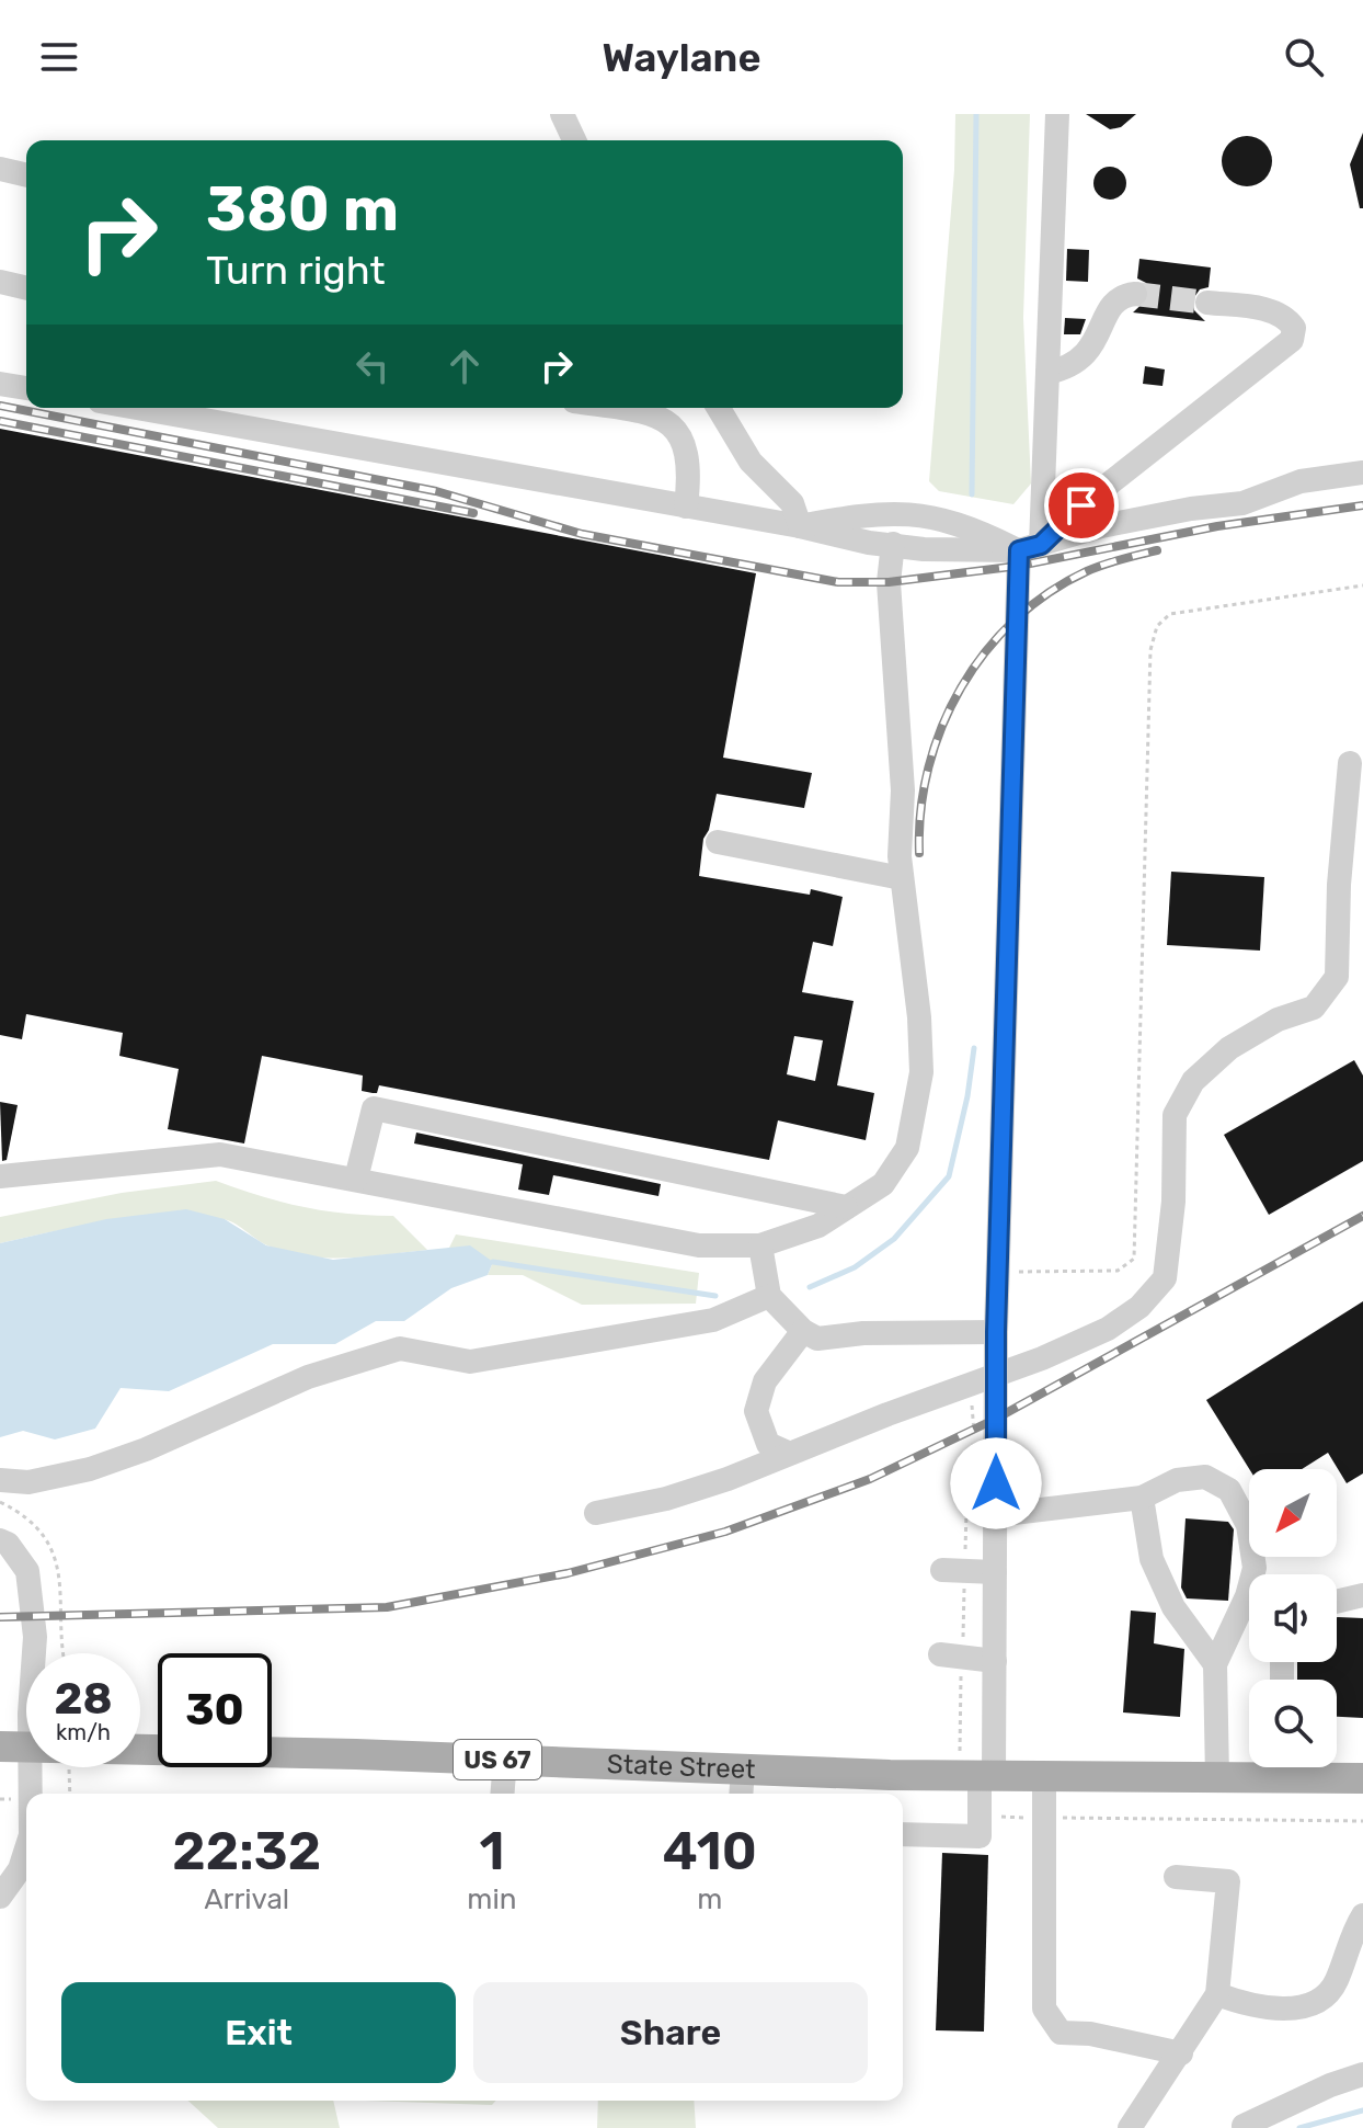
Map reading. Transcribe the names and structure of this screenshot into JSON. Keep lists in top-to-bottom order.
{
  "streets": {
    "main road": ["US 67", "State Street"]
  },
  "north": "bottom left",
  "page": {
    "header": "Waylane",
    "turn": ["380 m", "Turn right"],
    "speed": "28 km/h",
    "limit": "30",
    "eta": [
      "22:32",
      "Arrival",
      "1",
      "min",
      "410",
      "m"
    ],
    "buttons": ["Exit", "Share"]
  }
}
